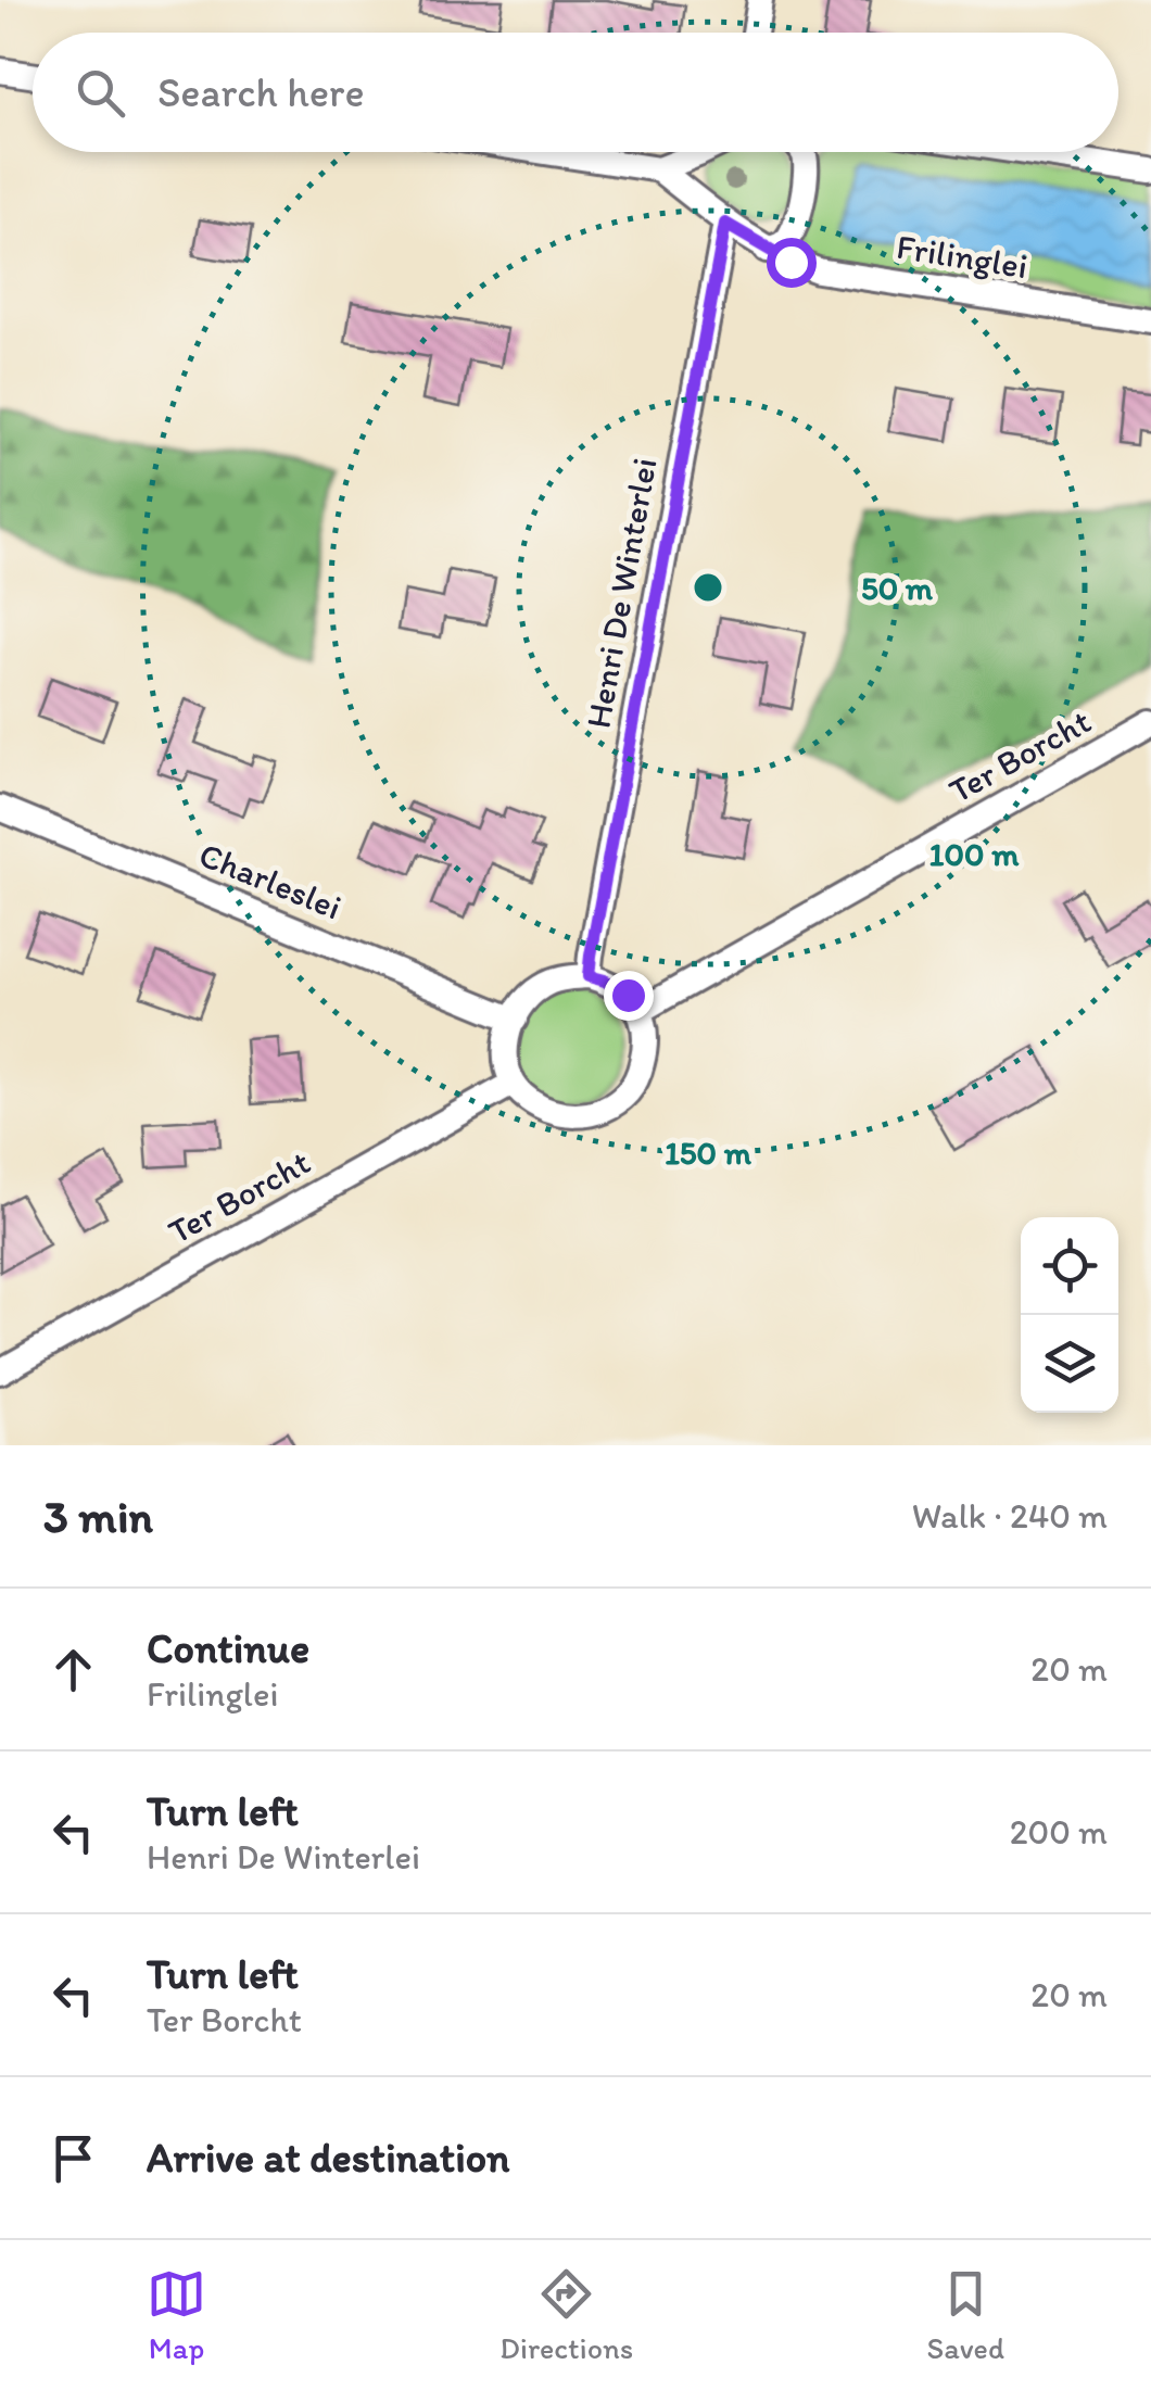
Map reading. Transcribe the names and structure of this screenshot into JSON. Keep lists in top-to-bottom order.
{
  "streets": {
    "street": [
      "Frilinglei",
      "Henri De Winterlei",
      "Ter Borcht",
      "Charleslei"
    ]
  },
  "crossings": [
    ["Frilinglei", "Henri De Winterlei"],
    ["Henri De Winterlei", "Ter Borcht"],
    ["Henri De Winterlei", "Charleslei"],
    ["Ter Borcht", "Charleslei"]
  ],
  "page": {
    "search": "Search here",
    "heading": ["3 min", "Walk · 240 m"],
    "list": [
      ["Continue", "Frilinglei", "20 m"],
      ["Turn left", "Henri De Winterlei", "200 m"],
      ["Turn left", "Ter Borcht", "20 m"],
      "Arrive at destination"
    ],
    "nav": ["Map", "Directions", "Saved"]
  },
  "rings": ["50 m", "100 m", "150 m"]
}
